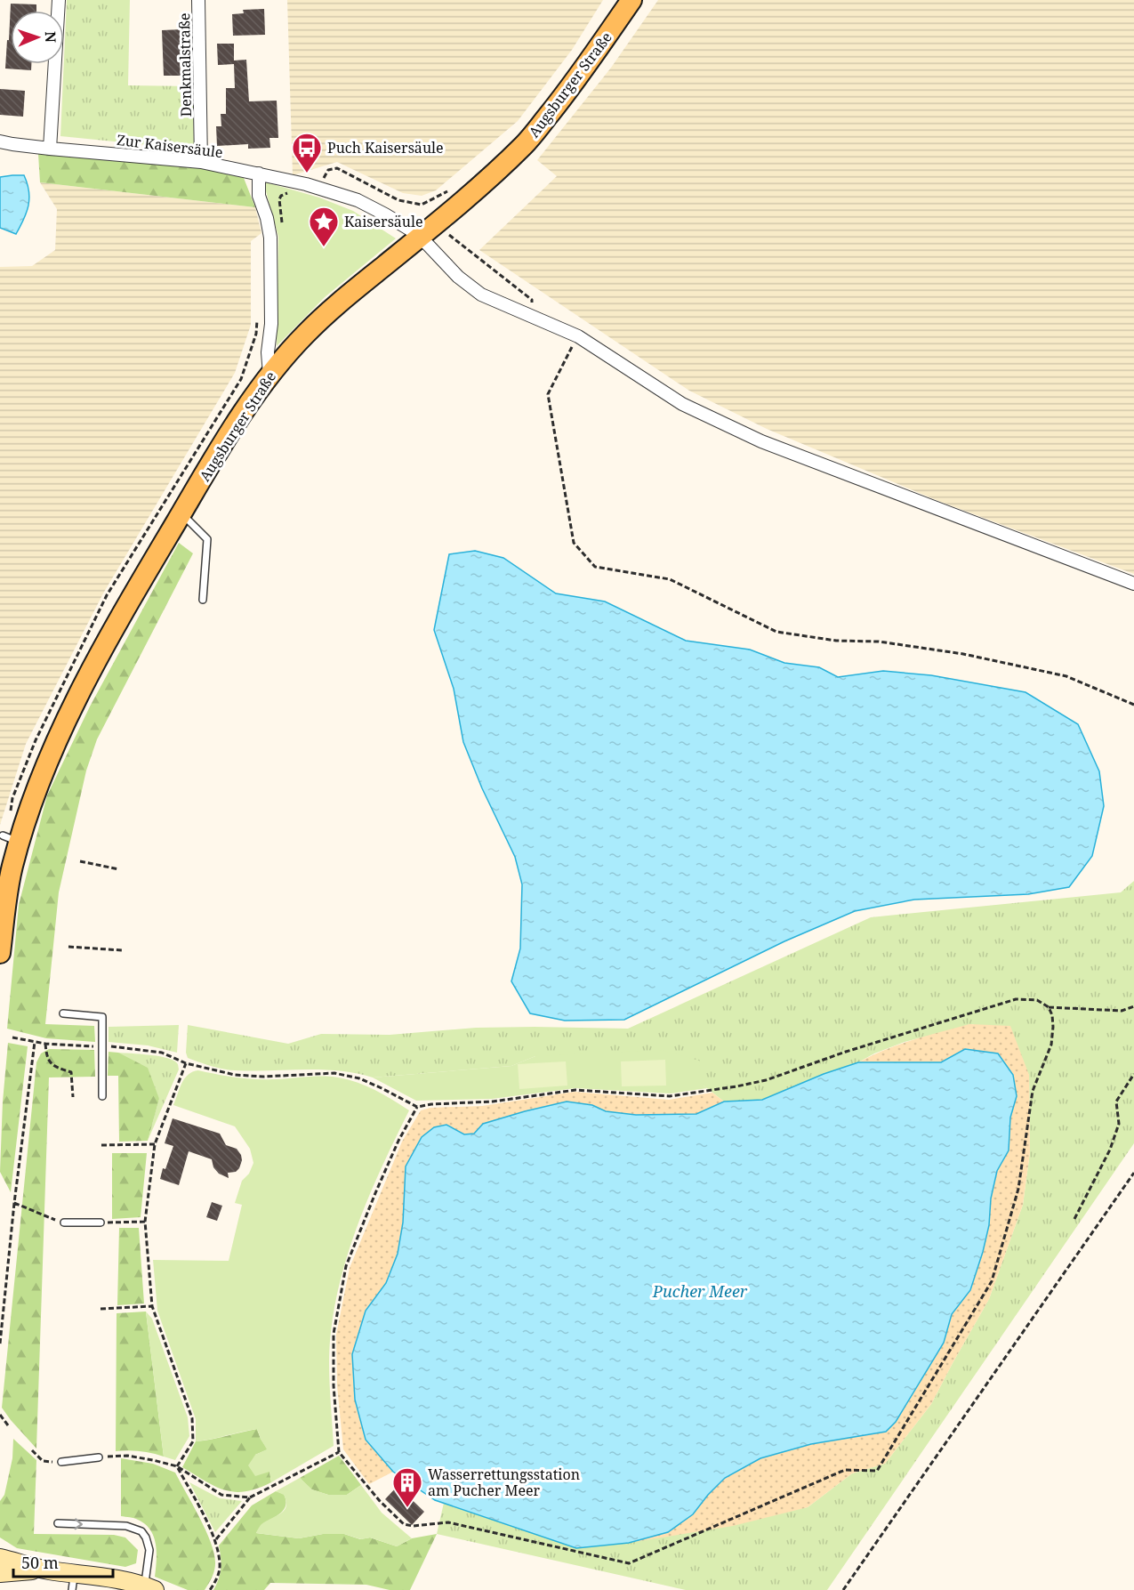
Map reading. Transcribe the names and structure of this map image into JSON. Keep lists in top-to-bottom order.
{
  "streets": {
    "main road": ["Augsburger Straße"],
    "street": ["Denkmalstraße", "Zur Kaisersäule"]
  },
  "crossings": [
    ["Denkmalstraße", "Zur Kaisersäule"],
    ["Augsburger Straße", "Zur Kaisersäule"]
  ],
  "water": ["Pucher Meer"],
  "places": {
    "bus stop": ["Puch Kaisersäule"],
    "place": ["Kaisersäule"],
    "building": ["Wasserrettungsstation am Pucher Meer"]
  },
  "scale_bar": "50 m",
  "north": "right"
}
